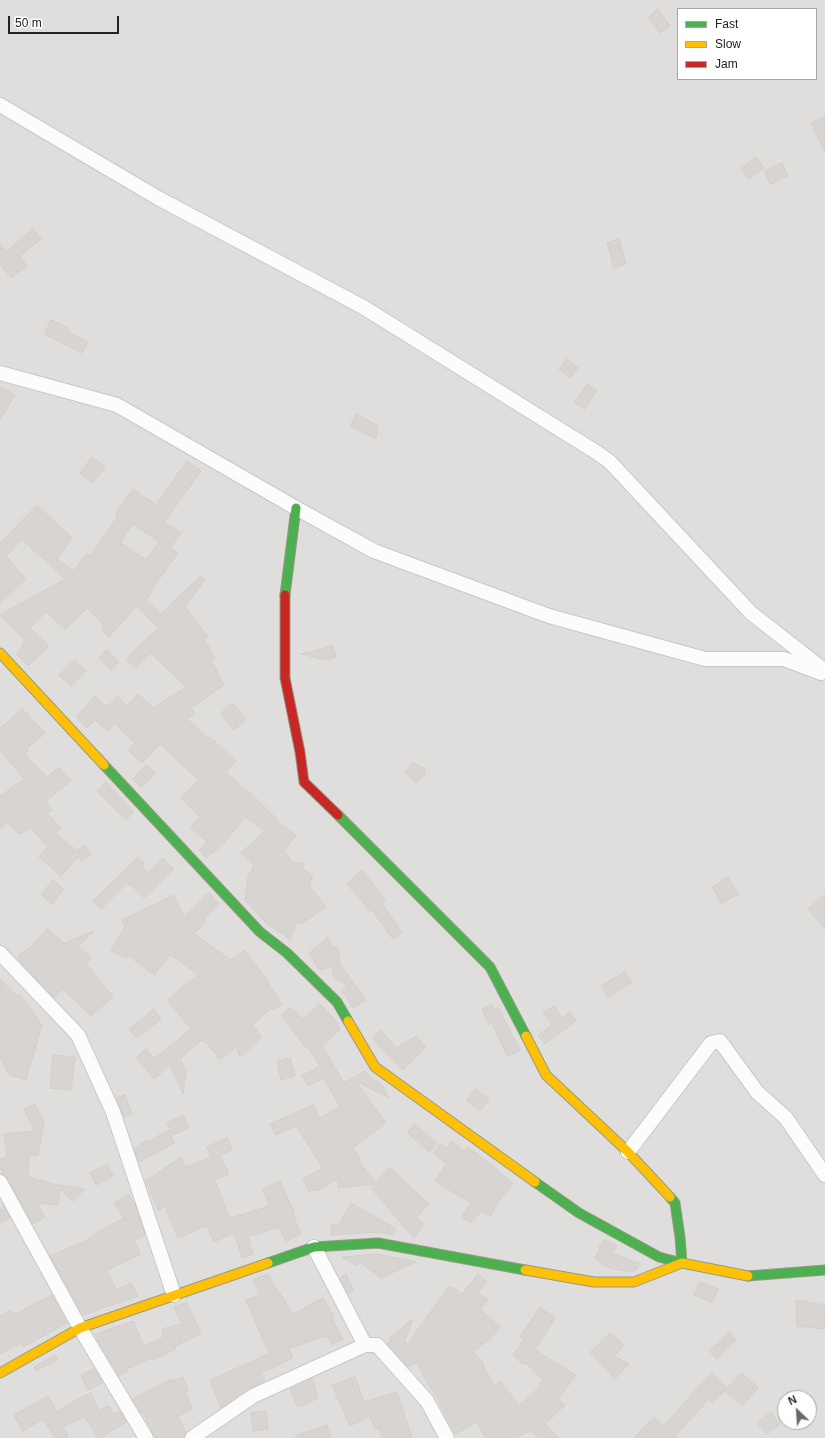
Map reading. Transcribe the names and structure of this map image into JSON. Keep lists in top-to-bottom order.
{
  "legend": ["Fast", "Slow", "Jam"],
  "scale_bar": "50 m",
  "north": "top left"
}
